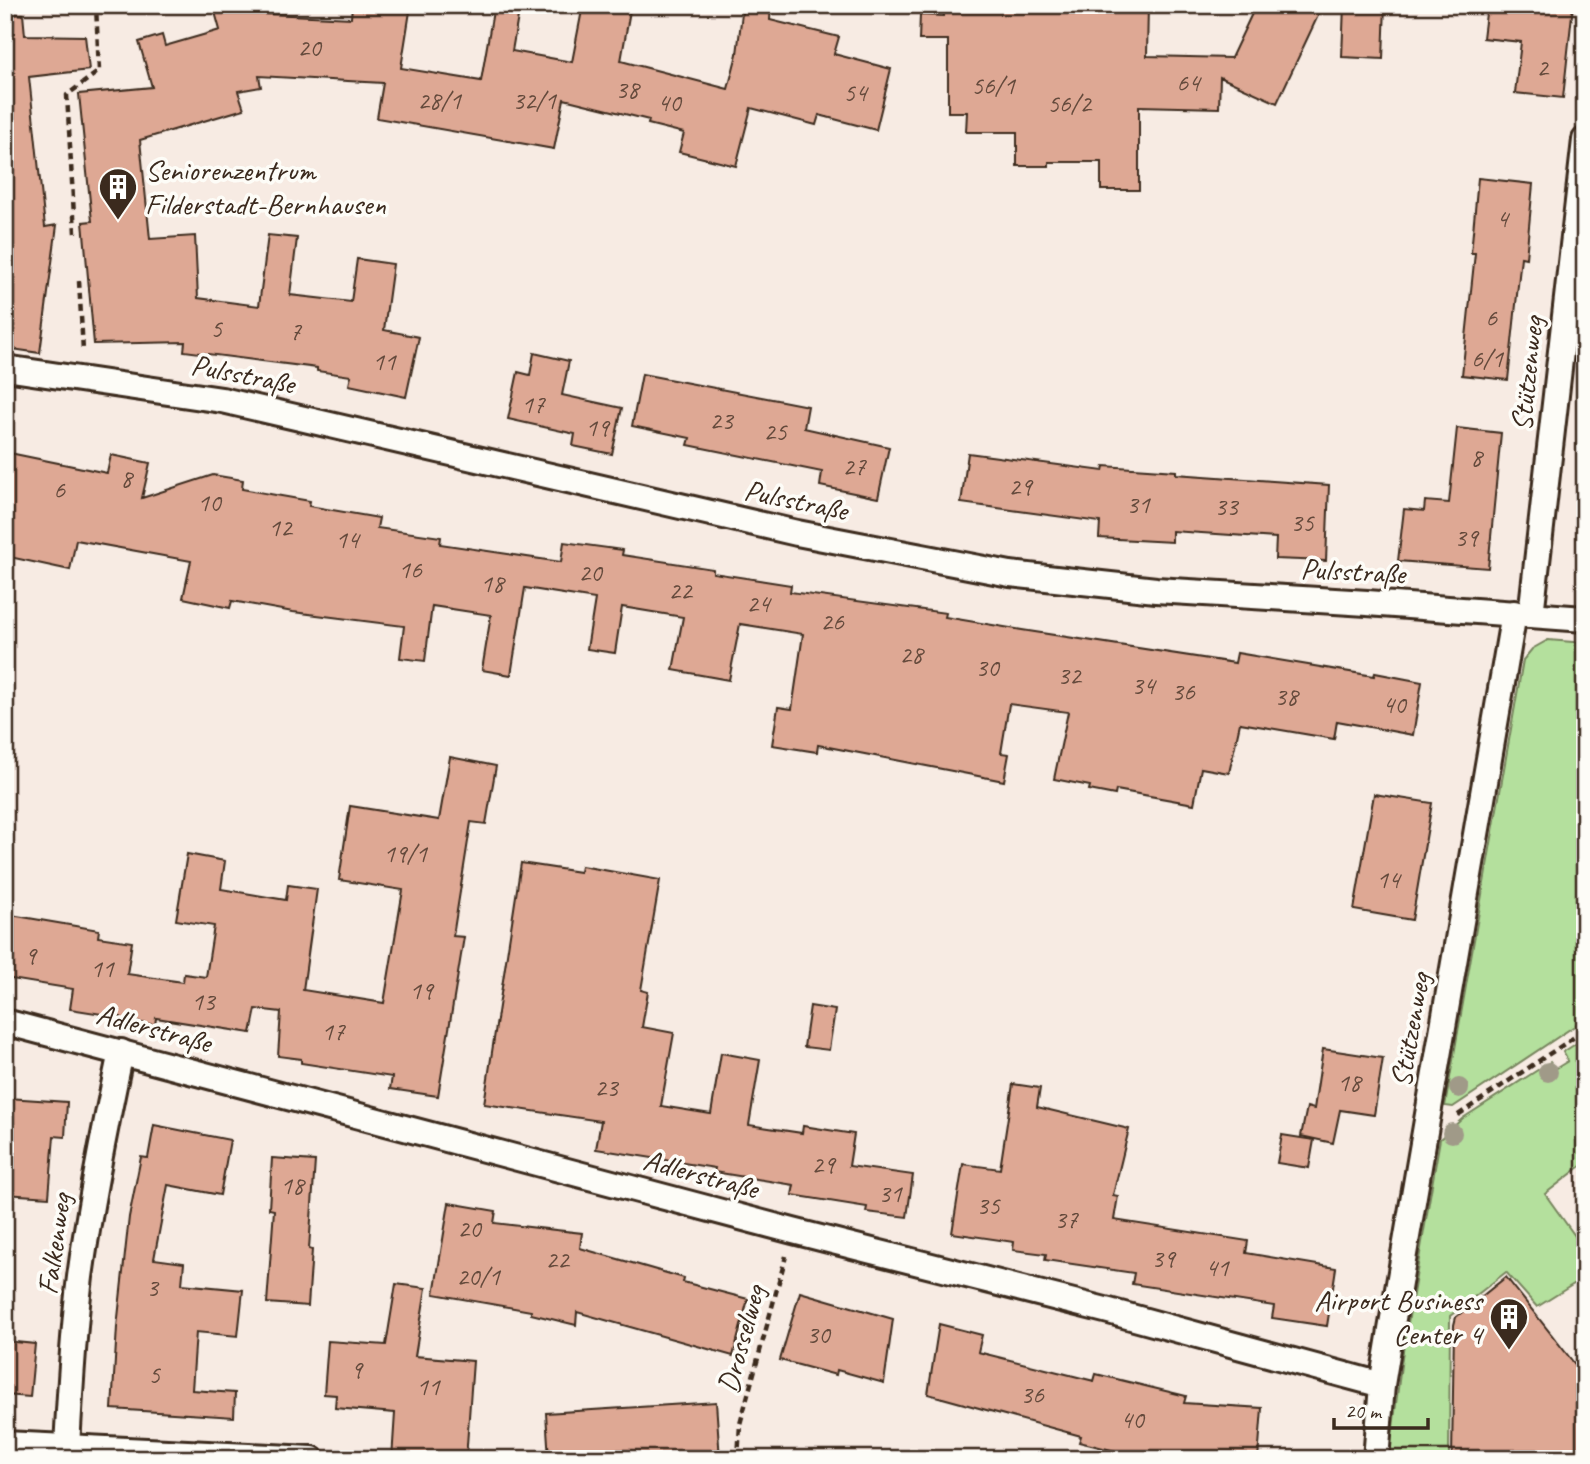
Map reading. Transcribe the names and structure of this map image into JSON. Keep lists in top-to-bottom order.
{
  "streets": {
    "street": [
      "Pulsstraße",
      "Stützenweg",
      "Adlerstraße",
      "Falkenweg"
    ],
    "path": ["Drosselweg"]
  },
  "crossings": [
    ["Pulsstraße", "Stützenweg"],
    ["Stützenweg", "Adlerstraße"],
    ["Adlerstraße", "Falkenweg"],
    ["Adlerstraße", "Drosselweg"]
  ],
  "places": {
    "building": ["Seniorenzentrum Filderstadt-Bernhausen", "Airport Business Center 4"]
  },
  "house_numbers": [
    "20",
    "2",
    "64",
    "56/1",
    "38",
    "54",
    "28/1",
    "32/1",
    "40",
    "56/2",
    "4",
    "6",
    "5",
    "7",
    "6/1",
    "11",
    "17",
    "23",
    "19",
    "25",
    "8",
    "27",
    "8",
    "29",
    "6",
    "10",
    "31",
    "33",
    "35",
    "12",
    "39",
    "14",
    "16",
    "20",
    "18",
    "22",
    "24",
    "26",
    "28",
    "30",
    "32",
    "34",
    "36",
    "38",
    "40",
    "19/1",
    "14",
    "9",
    "11",
    "19",
    "13",
    "17",
    "18",
    "23",
    "29",
    "18",
    "31",
    "35",
    "37",
    "20",
    "39",
    "22",
    "41",
    "20/1",
    "3",
    "30",
    "9",
    "5",
    "11",
    "36",
    "40"
  ],
  "scale_bar": "20 m"
}
